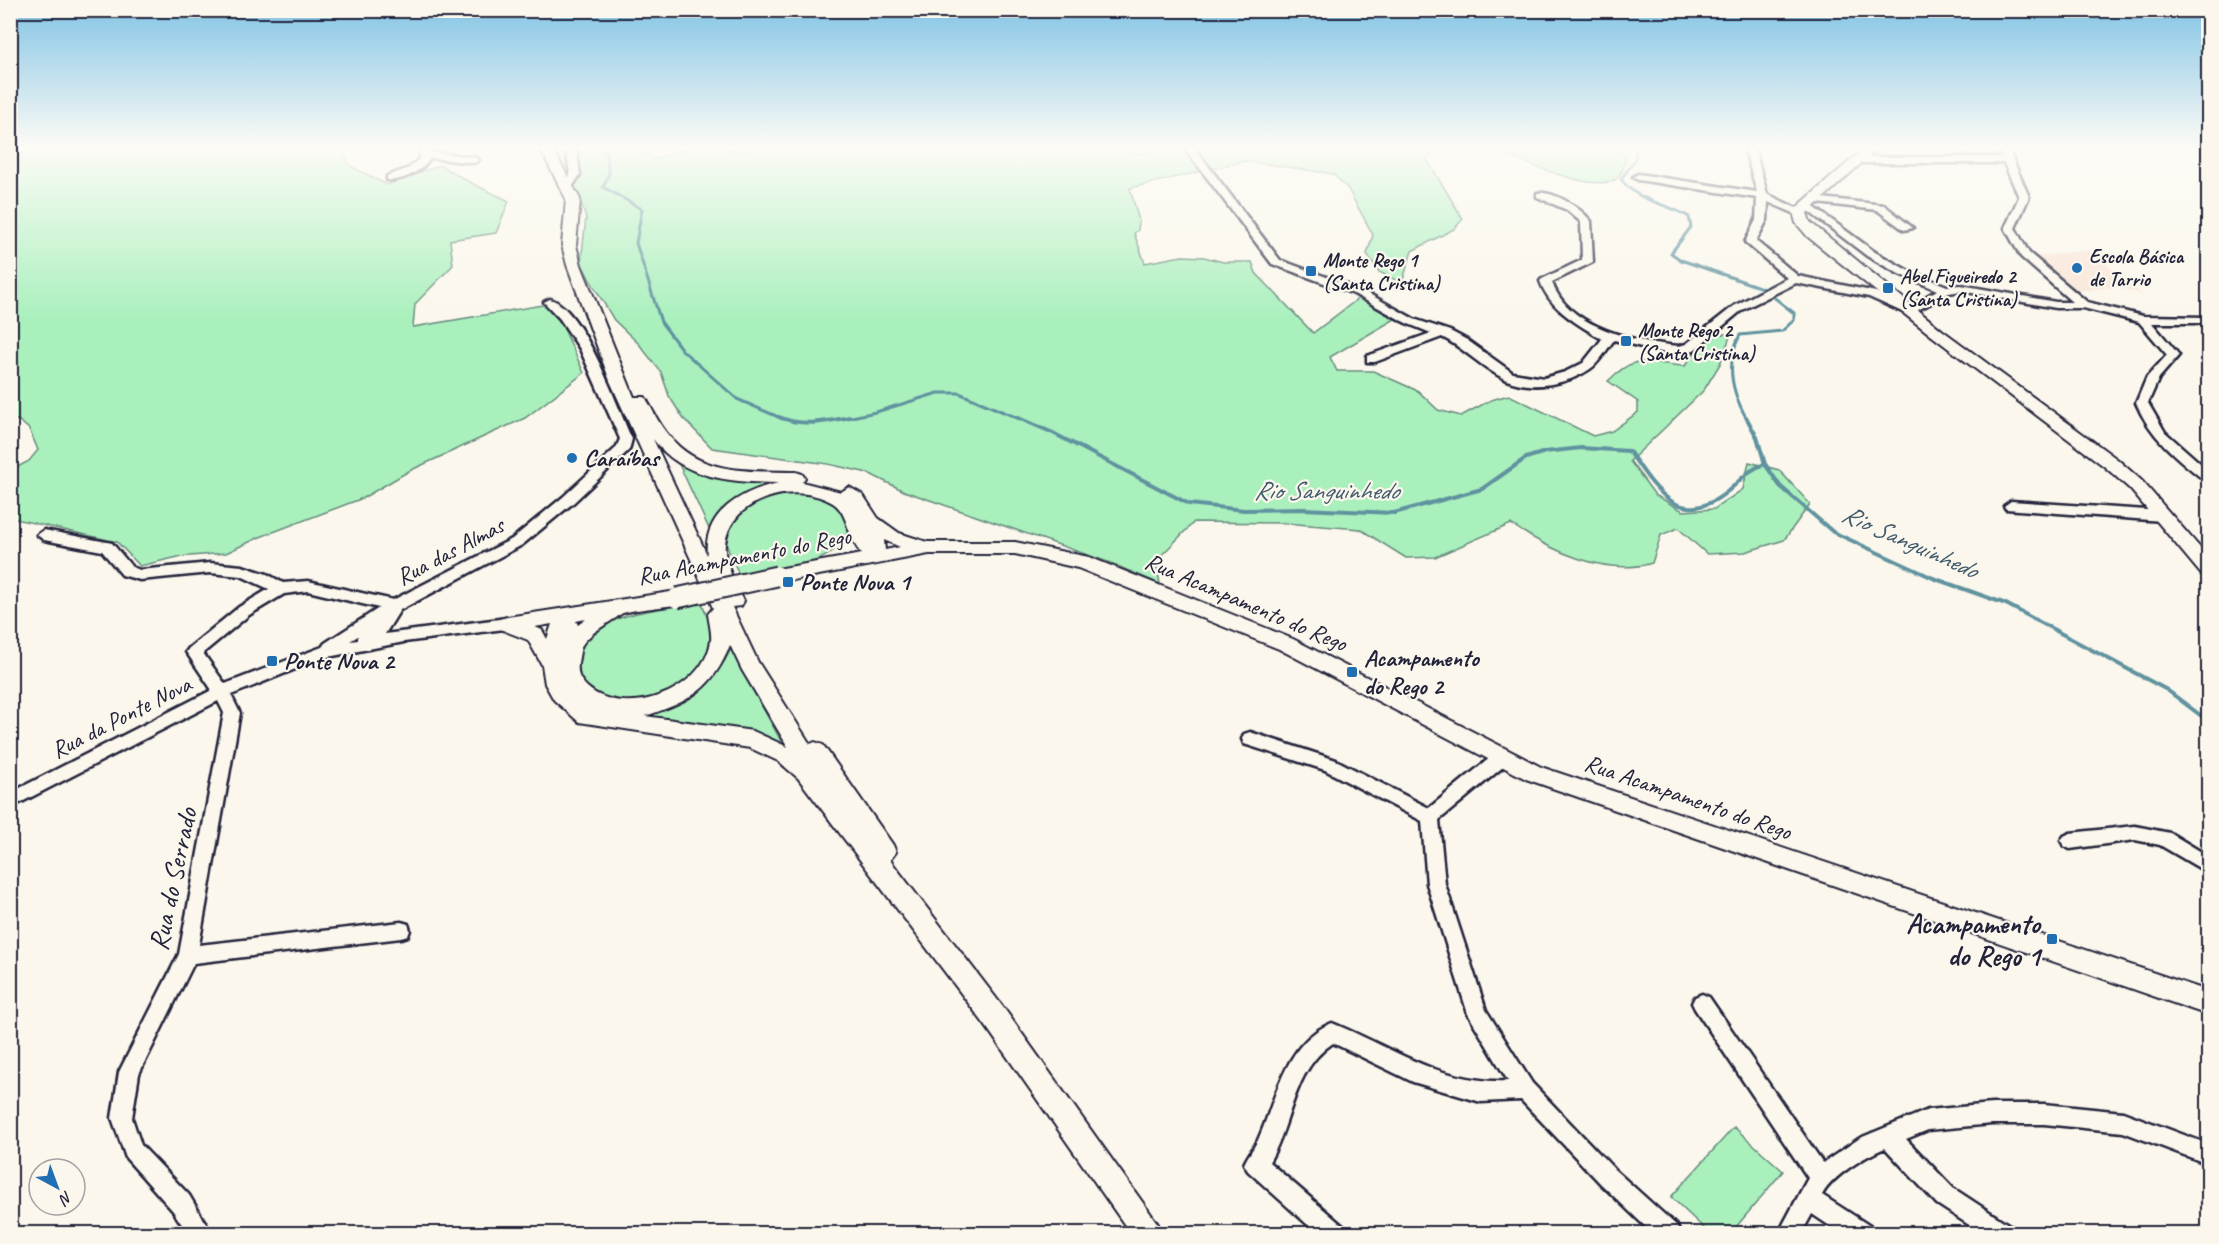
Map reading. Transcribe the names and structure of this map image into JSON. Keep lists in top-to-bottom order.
{
  "streets": {
    "main road": ["Rua Acampamento do Rego"],
    "street": ["Rua das Almas", "Rua da Ponte Nova", "Rua do Serrado"]
  },
  "crossings": [
    ["Rua das Almas", "Rua do Serrado"],
    ["Rua Acampamento do Rego", "Rua da Ponte Nova"],
    ["Rua Acampamento do Rego", "Rua do Serrado"],
    ["Rua da Ponte Nova", "Rua do Serrado"]
  ],
  "water": ["Rio Sanguinhedo"],
  "places": {
    "other": ["Escola Básica de Tarrio", "Caraíbas"],
    "transit": [
      "Monte Rego 1 (Santa Cristina)",
      "Abel Figueiredo 2 (Santa Cristina)",
      "Monte Rego 2 (Santa Cristina)",
      "Ponte Nova 1",
      "Ponte Nova 2",
      "Acampamento do Rego 2",
      "Acampamento do Rego 1"
    ]
  },
  "north": "bottom right"
}
